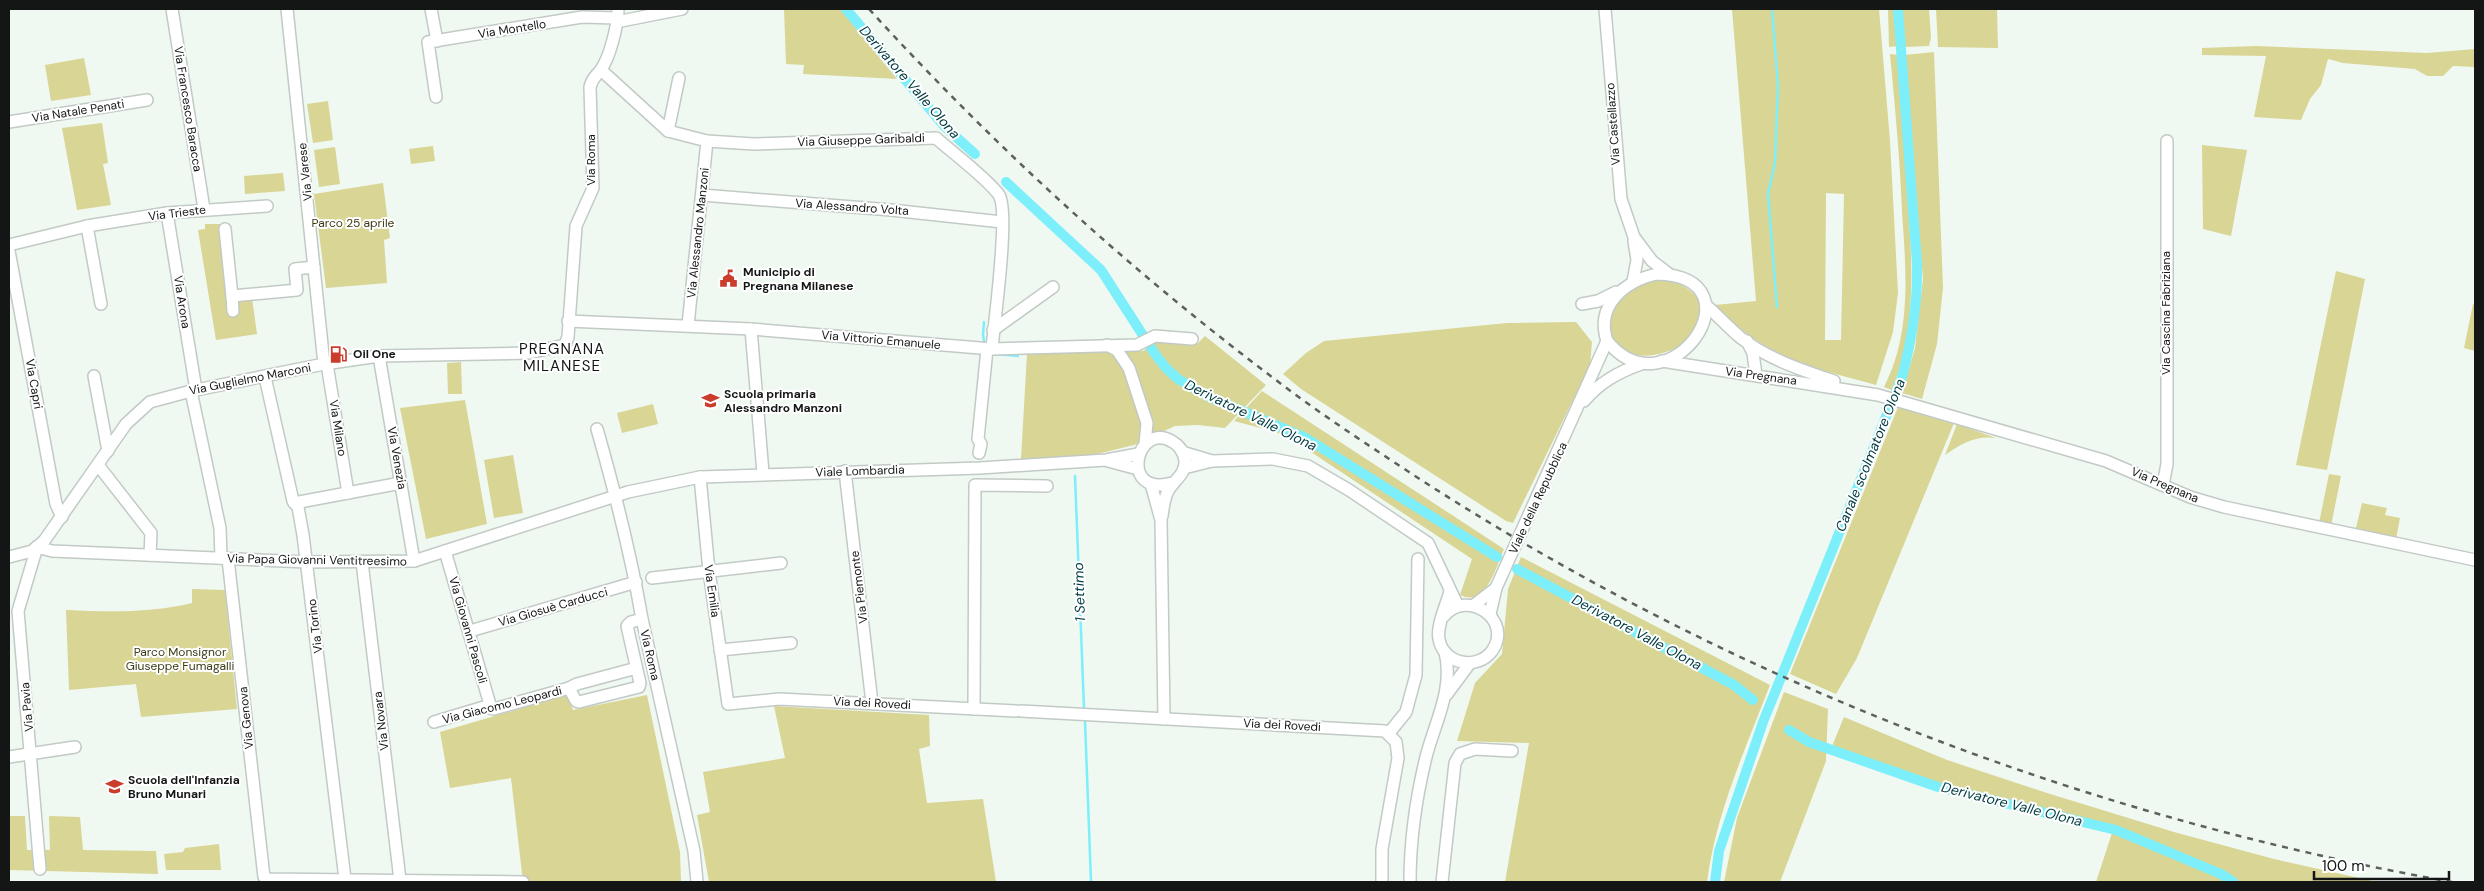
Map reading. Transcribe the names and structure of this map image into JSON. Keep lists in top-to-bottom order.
{
  "streets": {
    "street": [
      "Via Montello",
      "Via Francesco Baracca",
      "Via Natale Penati",
      "Via Castellazzo",
      "Via Giuseppe Garibaldi",
      "Via Roma",
      "Via Varese",
      "Via Alessandro Volta",
      "Via Trieste",
      "Via Alessandro Manzoni",
      "Via Arona",
      "Via Cascina Fabriziana",
      "Via Vittorio Emanuele",
      "Via Pregnana",
      "Via Guglielmo Marconi",
      "Via Capri",
      "Via Milano",
      "Via Venezia",
      "Viale Lombardia",
      "Viale della Repubblica",
      "Via Papa Giovanni Ventitreesimo",
      "Via Piemonte",
      "Via Emilia",
      "Via Giosuè Carducci",
      "Via Torino",
      "Via Giovanni Pascoli",
      "Via dei Rovedi",
      "Via Giacomo Leopardi",
      "Via Pavia",
      "Via Genova",
      "Via Novara"
    ]
  },
  "crossings": [
    ["Via Montello", "Via Roma"],
    ["Via Francesco Baracca", "Via Trieste"],
    ["Via Castellazzo", "Via Pregnana"],
    ["Via Castellazzo", "Viale della Repubblica"],
    ["Via Giuseppe Garibaldi", "Via Roma"],
    ["Via Giuseppe Garibaldi", "Via Alessandro Volta"],
    ["Via Giuseppe Garibaldi", "Via Alessandro Manzoni"],
    ["Via Giuseppe Garibaldi", "Via Vittorio Emanuele"],
    ["Via Roma", "Via Vittorio Emanuele"],
    ["Via Roma", "Via Guglielmo Marconi"],
    ["Via Roma", "Viale Lombardia"],
    ["Via Roma", "Via Papa Giovanni Ventitreesimo"],
    ["Via Roma", "Via Giosuè Carducci"],
    ["Via Roma", "Via Giacomo Leopardi"],
    ["Via Varese", "Via Guglielmo Marconi"],
    ["Via Varese", "Via Milano"],
    ["Via Alessandro Volta", "Via Alessandro Manzoni"],
    ["Via Trieste", "Via Arona"],
    ["Via Alessandro Manzoni", "Via Vittorio Emanuele"],
    ["Via Arona", "Via Guglielmo Marconi"],
    ["Via Arona", "Via Genova"],
    ["Via Cascina Fabriziana", "Via Pregnana"],
    ["Via Pregnana", "Viale della Repubblica"],
    ["Via Guglielmo Marconi", "Via Capri"],
    ["Via Guglielmo Marconi", "Via Milano"],
    ["Via Guglielmo Marconi", "Via Venezia"],
    ["Via Guglielmo Marconi", "Via Papa Giovanni Ventitreesimo"],
    ["Via Guglielmo Marconi", "Via Torino"],
    ["Via Guglielmo Marconi", "Via Pavia"],
    ["Via Guglielmo Marconi", "Via Genova"],
    ["Via Venezia", "Via Papa Giovanni Ventitreesimo"],
    ["Viale Lombardia", "Via Papa Giovanni Ventitreesimo"],
    ["Viale Lombardia", "Via Piemonte"],
    ["Viale Lombardia", "Via Emilia"],
    ["Via Papa Giovanni Ventitreesimo", "Via Torino"],
    ["Via Papa Giovanni Ventitreesimo", "Via Giovanni Pascoli"],
    ["Via Papa Giovanni Ventitreesimo", "Via Pavia"],
    ["Via Papa Giovanni Ventitreesimo", "Via Genova"],
    ["Via Papa Giovanni Ventitreesimo", "Via Novara"],
    ["Via Piemonte", "Via dei Rovedi"],
    ["Via Emilia", "Via dei Rovedi"],
    ["Via Giosuè Carducci", "Via Giovanni Pascoli"],
    ["Via Torino", "Via Genova"],
    ["Via Giovanni Pascoli", "Via Giacomo Leopardi"]
  ],
  "districts": ["PREGNANA MILANESE"],
  "water": ["Derivatore Valle Olona", "Canale scolmatore Olona", "1 Settimo"],
  "parks": ["Parco 25 aprile", "Parco Monsignor Giuseppe Fumagalli"],
  "places": {
    "public building": ["Municipio di Pregnana Milanese"],
    "fuel station": ["Oil One"],
    "school or university": ["Scuola primaria Alessandro Manzoni", "Scuola dell'Infanzia Bruno Munari"]
  },
  "scale_bar": "100 m"
}
